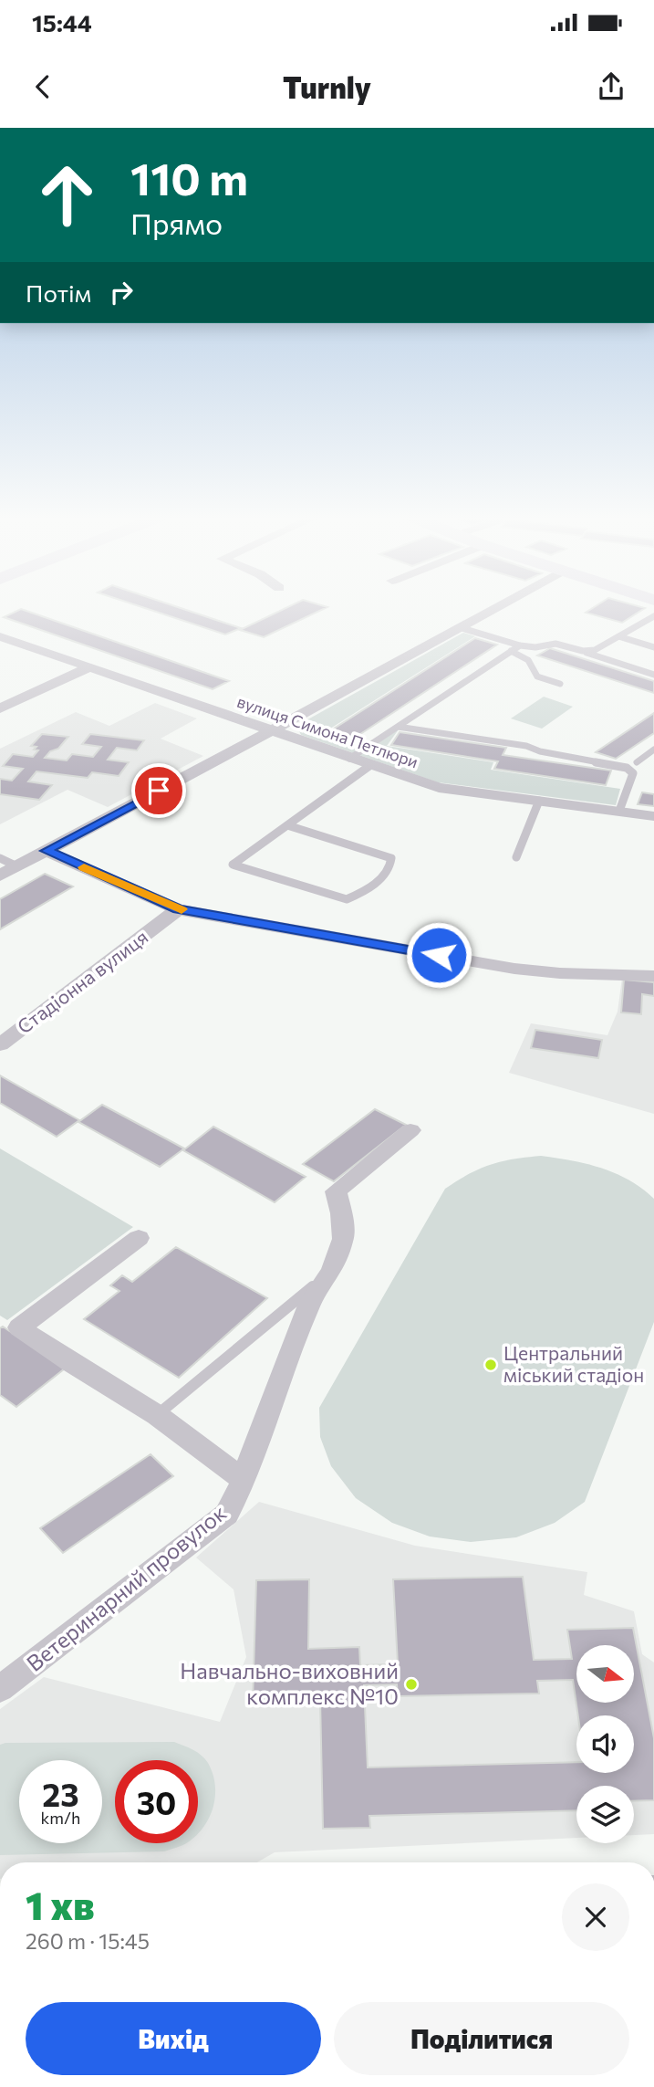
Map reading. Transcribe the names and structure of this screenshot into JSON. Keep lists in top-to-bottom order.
{
  "streets": {
    "street": ["вулиця Симона Петлюри", "Стадіонна вулиця", "Ветеринарний провулок"]
  },
  "places": ["Центральний міський стадіон", "Навчально-виховний комплекс №10"],
  "north": "right",
  "page": {
    "status": "15:44",
    "header": "Turnly",
    "turn": ["110 m", "Прямо"],
    "then": "Потім",
    "speed": "23 km/h",
    "limit": "30",
    "heading": ["1 хв", "260 m · 15:45"],
    "buttons": ["Вихід", "Поділитися"]
  }
}
